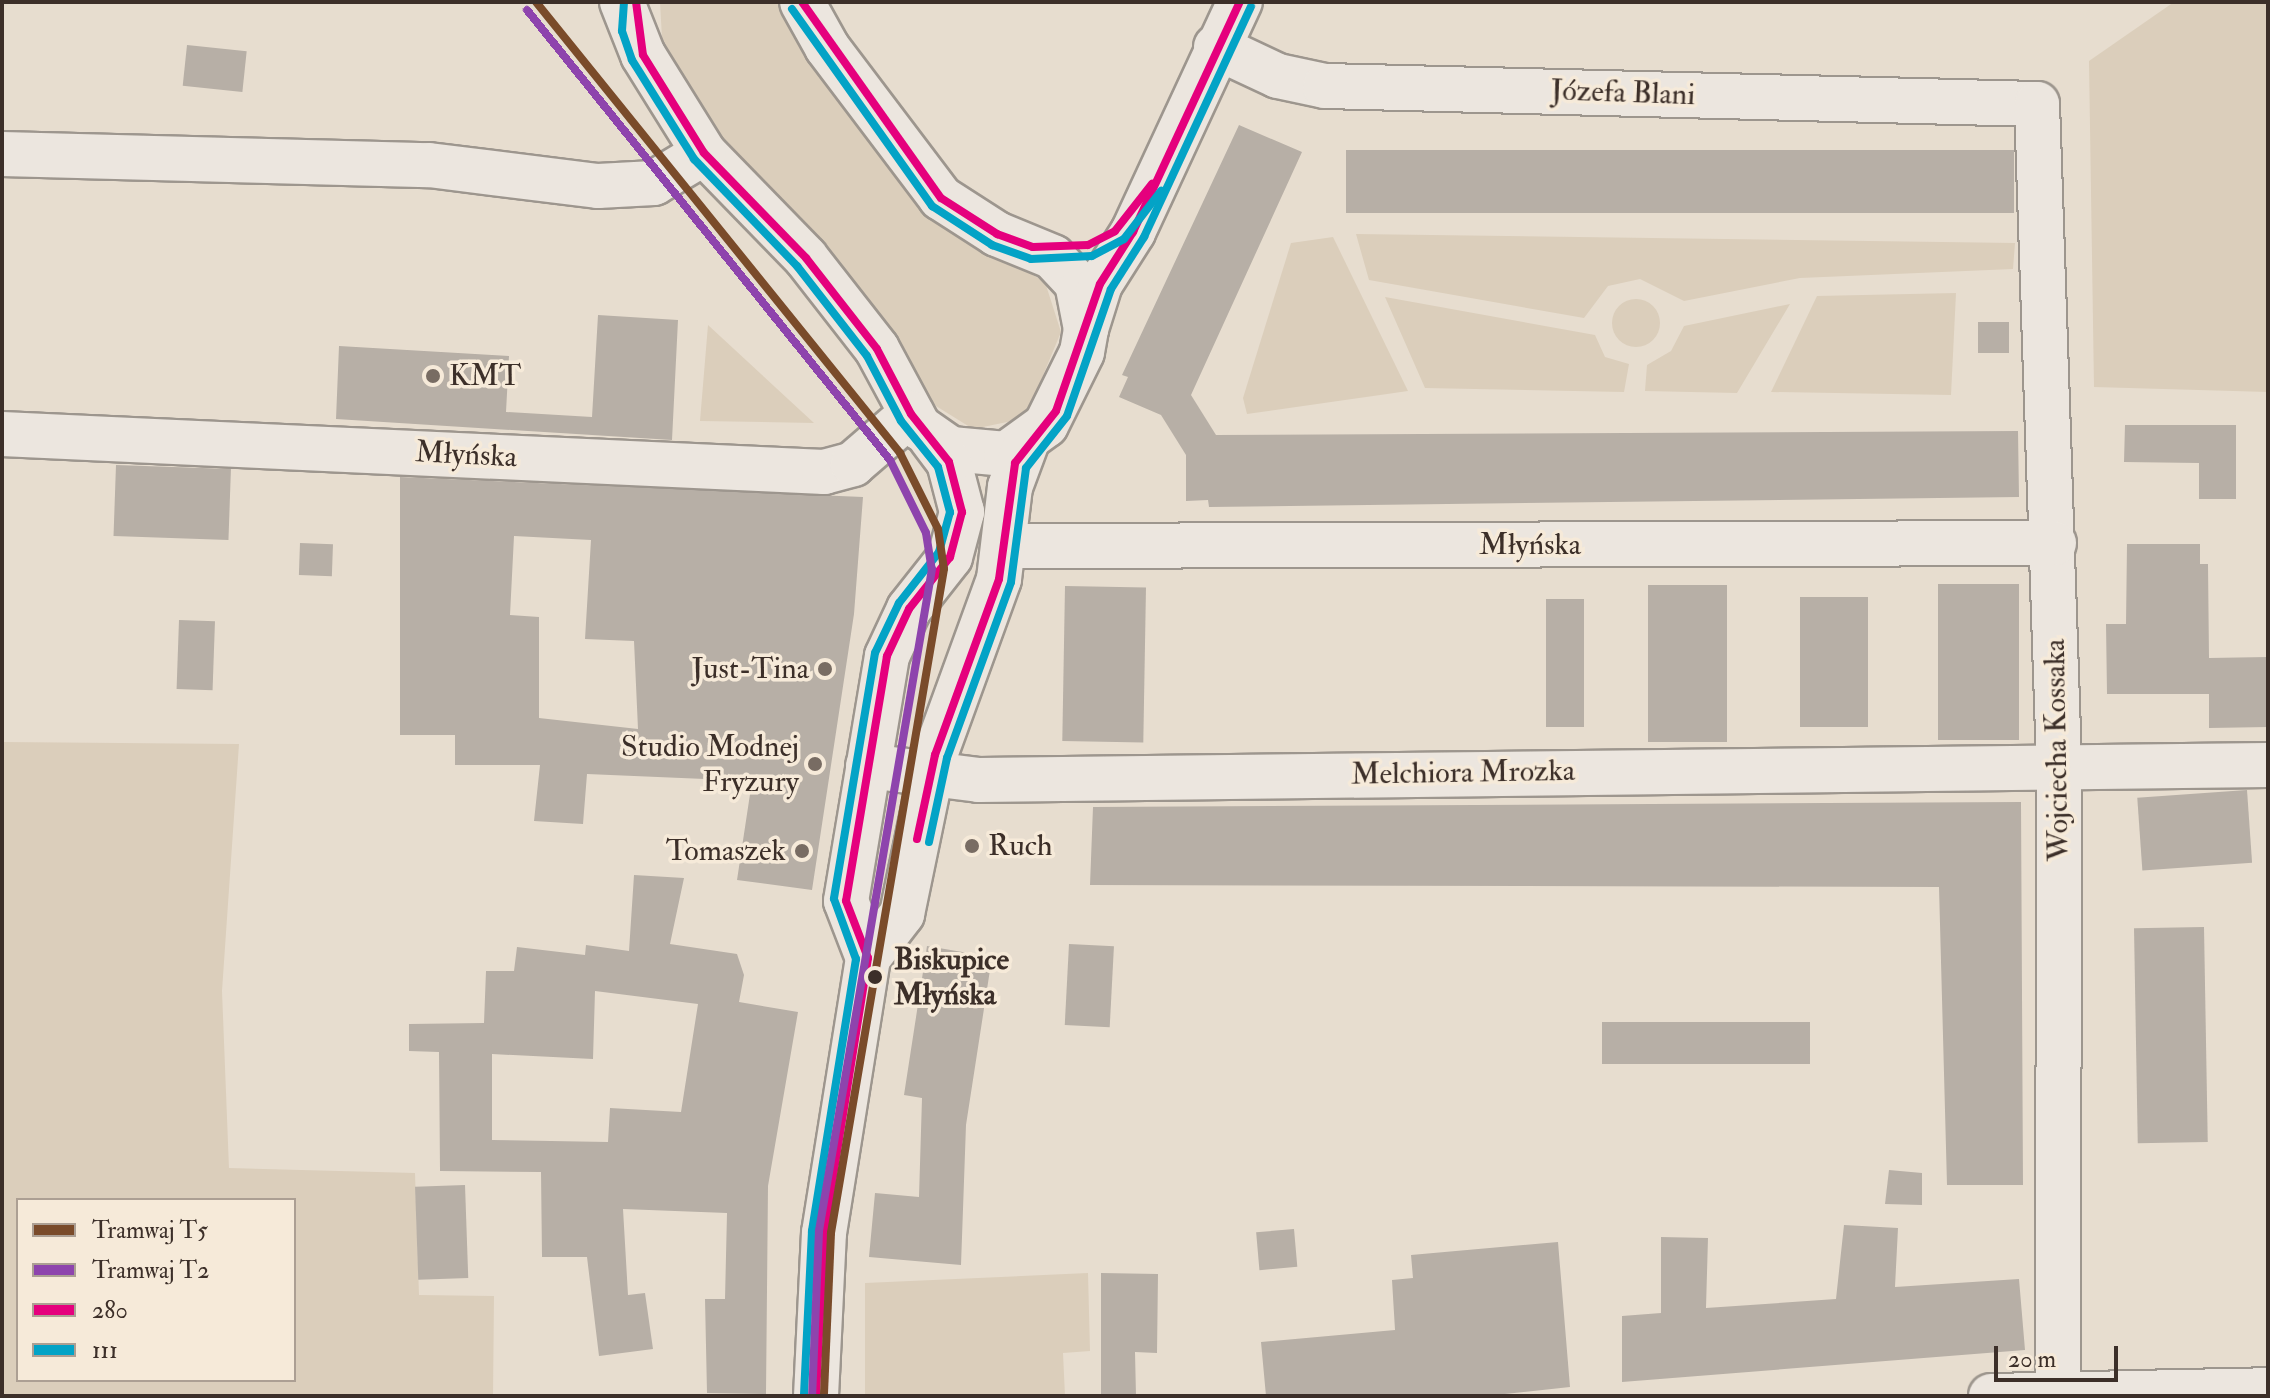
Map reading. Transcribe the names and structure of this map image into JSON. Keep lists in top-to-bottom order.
{
  "streets": {
    "street": [
      "Józefa Blani",
      "Młyńska",
      "Wojciecha Kossaka",
      "Melchiora Mrozka"
    ]
  },
  "crossings": [
    ["Józefa Blani", "Wojciecha Kossaka"],
    ["Młyńska", "Wojciecha Kossaka"],
    ["Wojciecha Kossaka", "Melchiora Mrozka"]
  ],
  "places": [
    "KMT",
    "Just-Tina",
    "Studio Modnej Fryzury",
    "Ruch",
    "Tomaszek",
    "Biskupice Młyńska"
  ],
  "lines": [
    "tram line T5",
    "transit line 280",
    "transit line 111",
    "tram line T2"
  ],
  "legend": [
    "Tramwaj T5",
    "Tramwaj T2",
    "280",
    "111"
  ],
  "scale_bar": "20 m"
}
